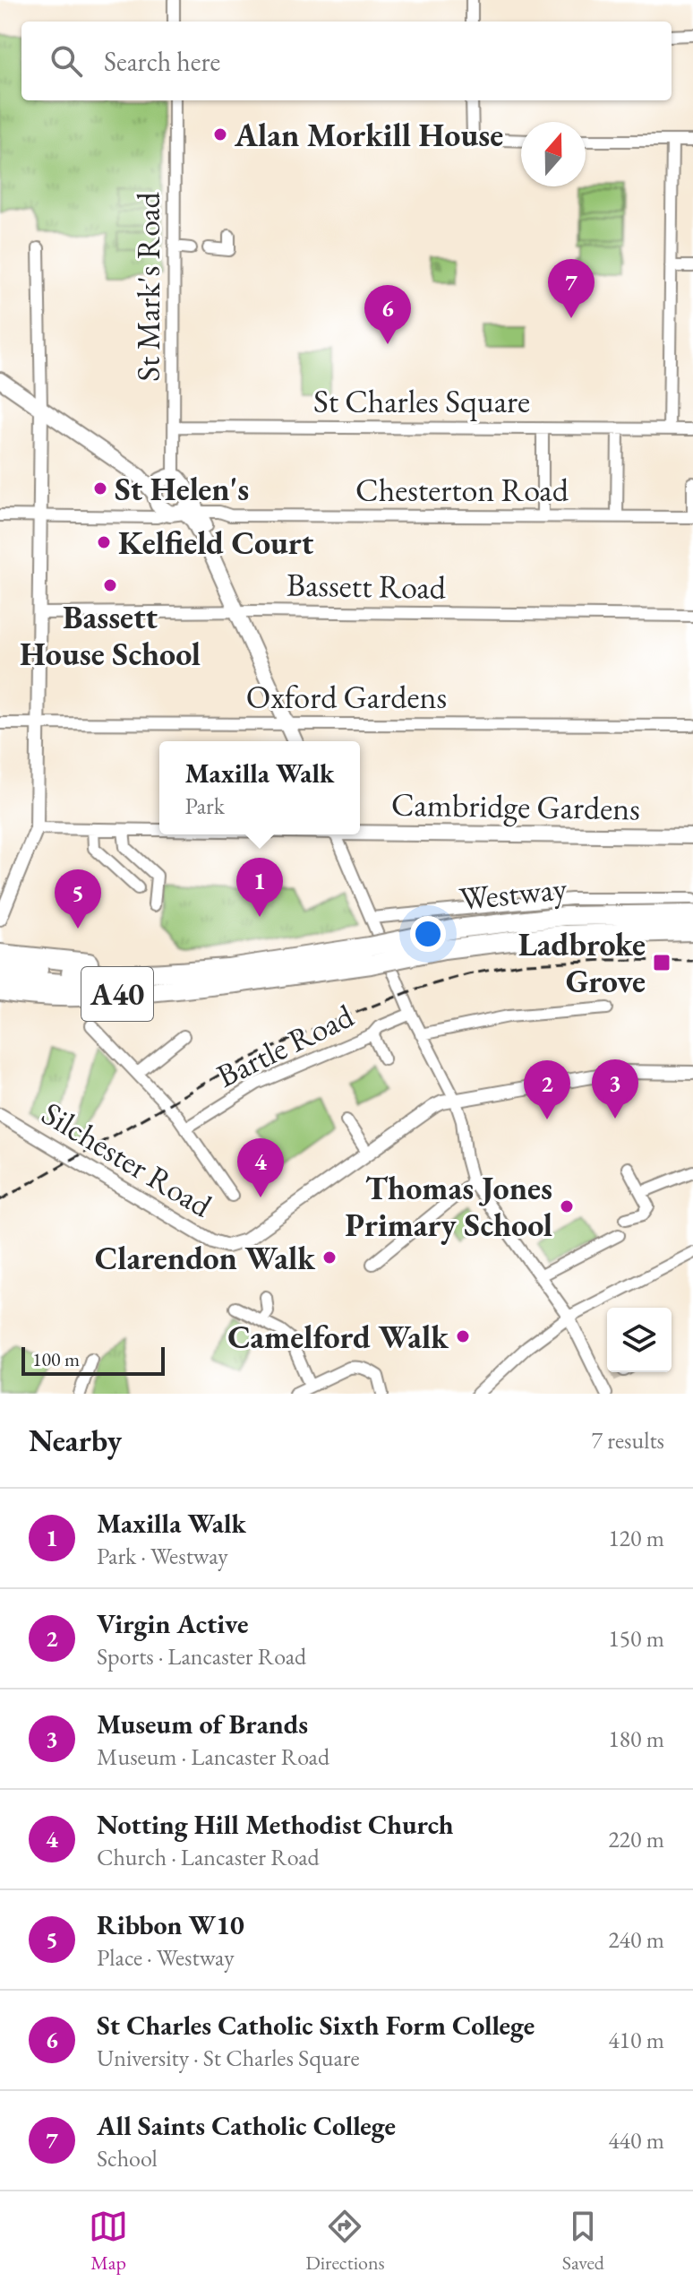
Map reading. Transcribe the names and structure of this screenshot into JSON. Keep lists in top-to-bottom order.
{
  "streets": {
    "highway": ["Westway", "A40"],
    "main road": ["Cambridge Gardens"],
    "street": [
      "St Mark's Road",
      "St Charles Square",
      "Chesterton Road",
      "Bassett Road",
      "Oxford Gardens",
      "Bartle Road",
      "Silchester Road"
    ]
  },
  "crossings": [
    ["St Mark's Road", "St Charles Square"],
    ["St Mark's Road", "Chesterton Road"],
    ["Westway", "A40"]
  ],
  "places": {
    "other": [
      "Alan Morkill House",
      "St Helen's",
      "Kelfield Court",
      "Bassett House School",
      "Thomas Jones Primary School",
      "Clarendon Walk",
      "Camelford Walk"
    ],
    "transit": ["Ladbroke Grove"]
  },
  "scale_bar": "100 m",
  "north": "top",
  "page": {
    "search": "Search here",
    "pins": [
      "7",
      "6",
      "1",
      "5",
      "3",
      "2",
      "4"
    ],
    "popup": ["Maxilla Walk", "Park"],
    "scale": "100 m",
    "heading": ["Nearby", "7 results"],
    "list": [
      {
        "mark": "1",
        "name": "Maxilla Walk",
        "note": "Park · Westway",
        "value": "120 m"
      },
      {
        "mark": "2",
        "name": "Virgin Active",
        "note": "Sports · Lancaster Road",
        "value": "150 m"
      },
      {
        "mark": "3",
        "name": "Museum of Brands",
        "note": "Museum · Lancaster Road",
        "value": "180 m"
      },
      {
        "mark": "4",
        "name": "Notting Hill Methodist Church",
        "note": "Church · Lancaster Road",
        "value": "220 m"
      },
      {
        "mark": "5",
        "name": "Ribbon W10",
        "note": "Place · Westway",
        "value": "240 m"
      },
      {
        "mark": "6",
        "name": "St Charles Catholic Sixth Form College",
        "note": "University · St Charles Square",
        "value": "410 m"
      },
      {
        "mark": "7",
        "name": "All Saints Catholic College",
        "note": "School",
        "value": "440 m"
      }
    ],
    "nav": ["Map", "Directions", "Saved"]
  }
}
